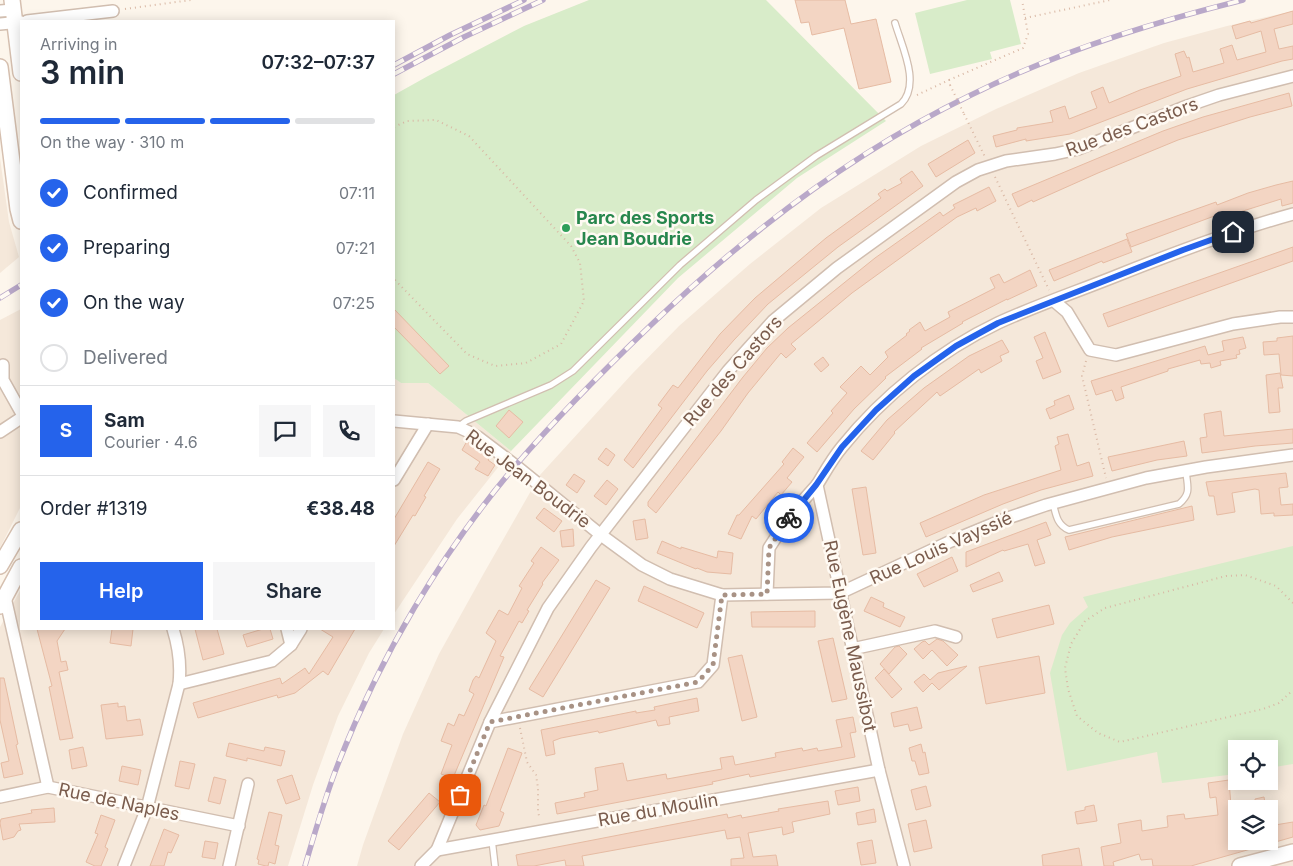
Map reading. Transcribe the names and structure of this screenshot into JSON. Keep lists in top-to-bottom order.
{
  "streets": {
    "street": [
      "Rue des Castors",
      "Rue Jean Boudrie",
      "Rue Louis Vayssié",
      "Rue Eugène Maussibot",
      "Rue de Naples",
      "Rue du Moulin"
    ]
  },
  "crossings": [
    ["Rue des Castors", "Rue Jean Boudrie"],
    ["Rue des Castors", "Rue Louis Vayssié"],
    ["Rue des Castors", "Rue du Moulin"],
    ["Rue Jean Boudrie", "Rue Louis Vayssié"],
    ["Rue Louis Vayssié", "Rue Eugène Maussibot"],
    ["Rue Eugène Maussibot", "Rue du Moulin"]
  ],
  "places": ["Parc des Sports Jean Boudrie"],
  "page": {
    "heading": ["3 min", "Arriving in", "07:32–07:37"],
    "panel": [
      "Sam",
      "Courier · 4.6",
      "Order #1319",
      "€38.48"
    ],
    "bar": "On the way · 310 m",
    "list": [
      ["Confirmed", "07:11"],
      ["Preparing", "07:21"],
      ["On the way", "07:25"],
      "Delivered"
    ],
    "round": "S",
    "buttons": ["Help", "Share"]
  }
}
